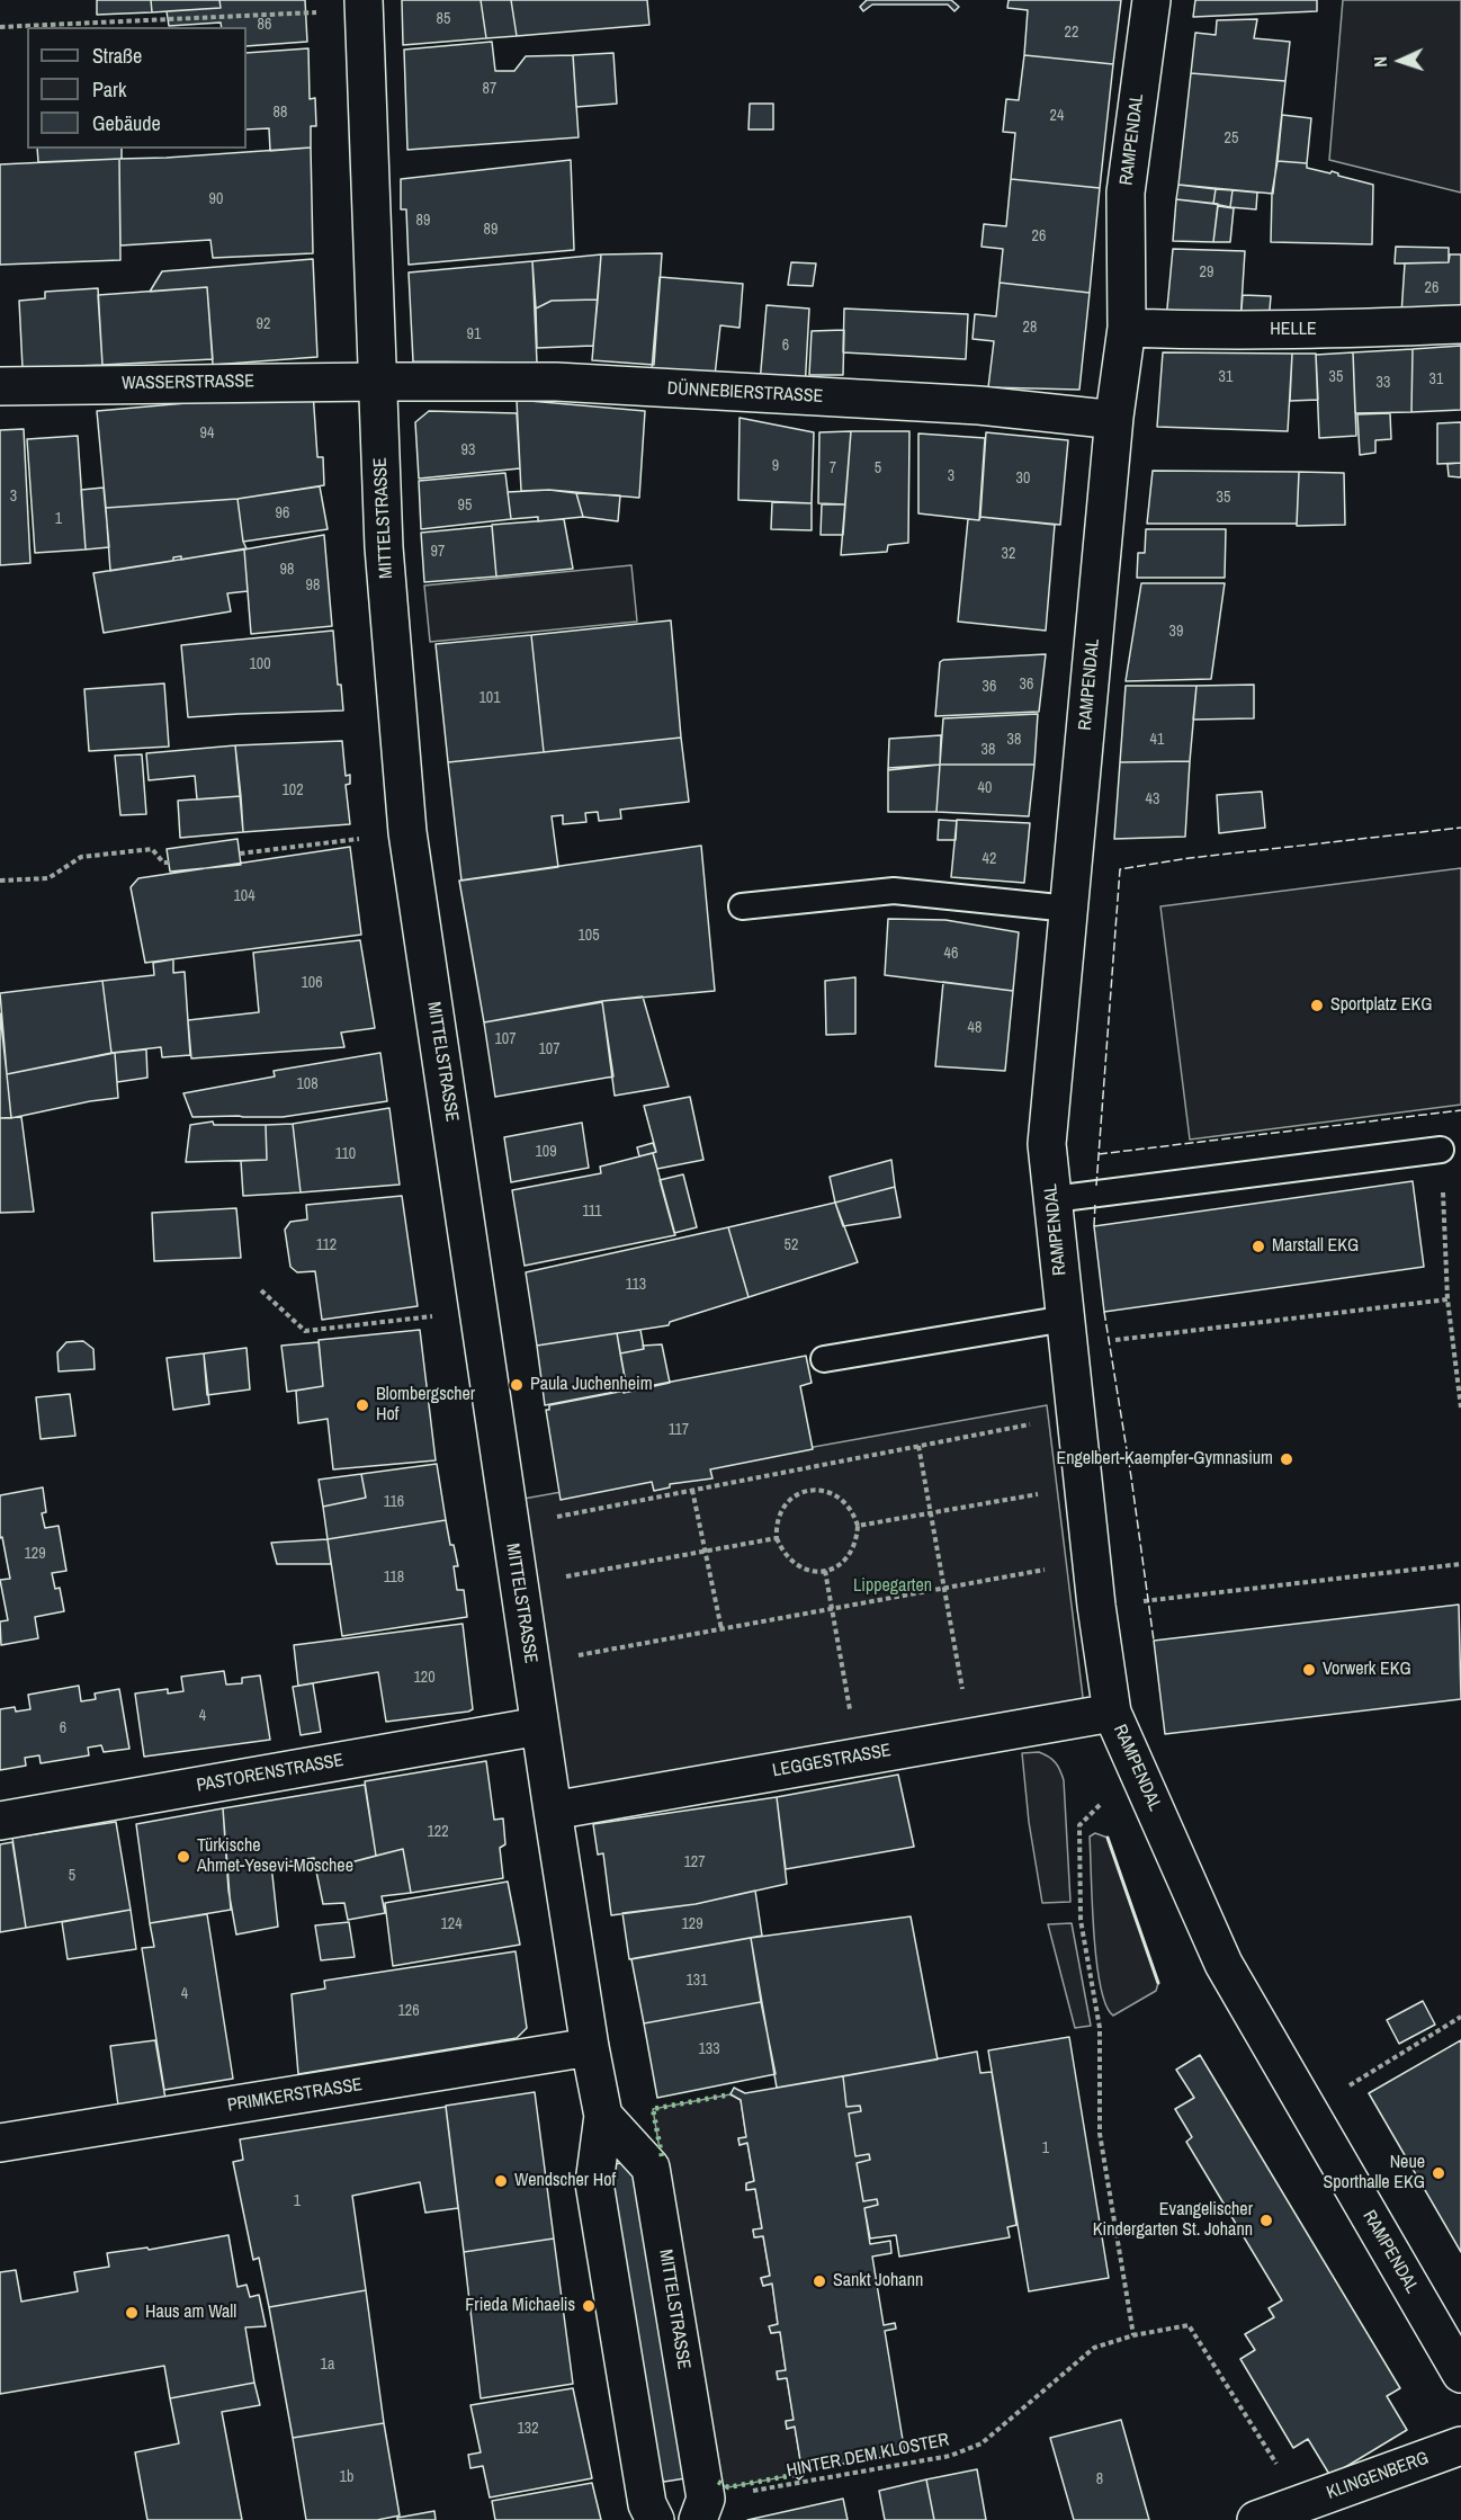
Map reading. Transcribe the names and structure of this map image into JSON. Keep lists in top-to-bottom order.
{
  "streets": {
    "street": [
      "RAMPENDAL",
      "HELLE",
      "WASSERSTRASSE",
      "DÜNNEBIERSTRASSE",
      "MITTELSTRASSE",
      "LEGGESTRASSE",
      "PASTORENSTRASSE",
      "PRIMKERSTRASSE",
      "KLINGENBERG"
    ],
    "path": ["HINTER DEM KLOSTER"]
  },
  "crossings": [
    ["RAMPENDAL", "HELLE"],
    ["RAMPENDAL", "DÜNNEBIERSTRASSE"],
    ["RAMPENDAL", "LEGGESTRASSE"],
    ["WASSERSTRASSE", "DÜNNEBIERSTRASSE"],
    ["WASSERSTRASSE", "MITTELSTRASSE"],
    ["DÜNNEBIERSTRASSE", "MITTELSTRASSE"],
    ["MITTELSTRASSE", "LEGGESTRASSE"],
    ["MITTELSTRASSE", "PASTORENSTRASSE"],
    ["MITTELSTRASSE", "PRIMKERSTRASSE"],
    ["MITTELSTRASSE", "HINTER DEM KLOSTER"],
    ["HINTER DEM KLOSTER", "KLINGENBERG"]
  ],
  "parks": ["Lippegarten"],
  "places": [
    "Sportplatz EKG",
    "Marstall EKG",
    "Paula Juchenheim",
    "Blombergscher Hof",
    "Engelbert-Kaempfer-Gymnasium",
    "Vorwerk EKG",
    "Türkische Ahmet-Yesevi-Moschee",
    "Neue Sporthalle EKG",
    "Wendscher Hof",
    "Evangelischer Kindergarten St. Johann",
    "Sankt Johann",
    "Frieda Michaelis",
    "Haus am Wall"
  ],
  "house_numbers": [
    "85",
    "86",
    "22",
    "87",
    "88",
    "24",
    "25",
    "90",
    "89",
    "89",
    "26",
    "29",
    "26",
    "92",
    "28",
    "91",
    "6",
    "31",
    "35",
    "31",
    "33",
    "94",
    "93",
    "9",
    "7",
    "5",
    "3",
    "30",
    "3",
    "35",
    "95",
    "96",
    "1",
    "97",
    "32",
    "98",
    "98",
    "39",
    "100",
    "36",
    "36",
    "101",
    "38",
    "41",
    "38",
    "40",
    "102",
    "43",
    "42",
    "104",
    "105",
    "46",
    "106",
    "48",
    "107",
    "107",
    "108",
    "109",
    "110",
    "111",
    "112",
    "52",
    "113",
    "117",
    "116",
    "129",
    "118",
    "120",
    "4",
    "6",
    "122",
    "127",
    "5",
    "124",
    "129",
    "131",
    "4",
    "126",
    "133",
    "1",
    "1",
    "1a",
    "132",
    "1b",
    "8"
  ],
  "legend": ["Straße", "Park", "Gebäude"],
  "north": "left"
}
